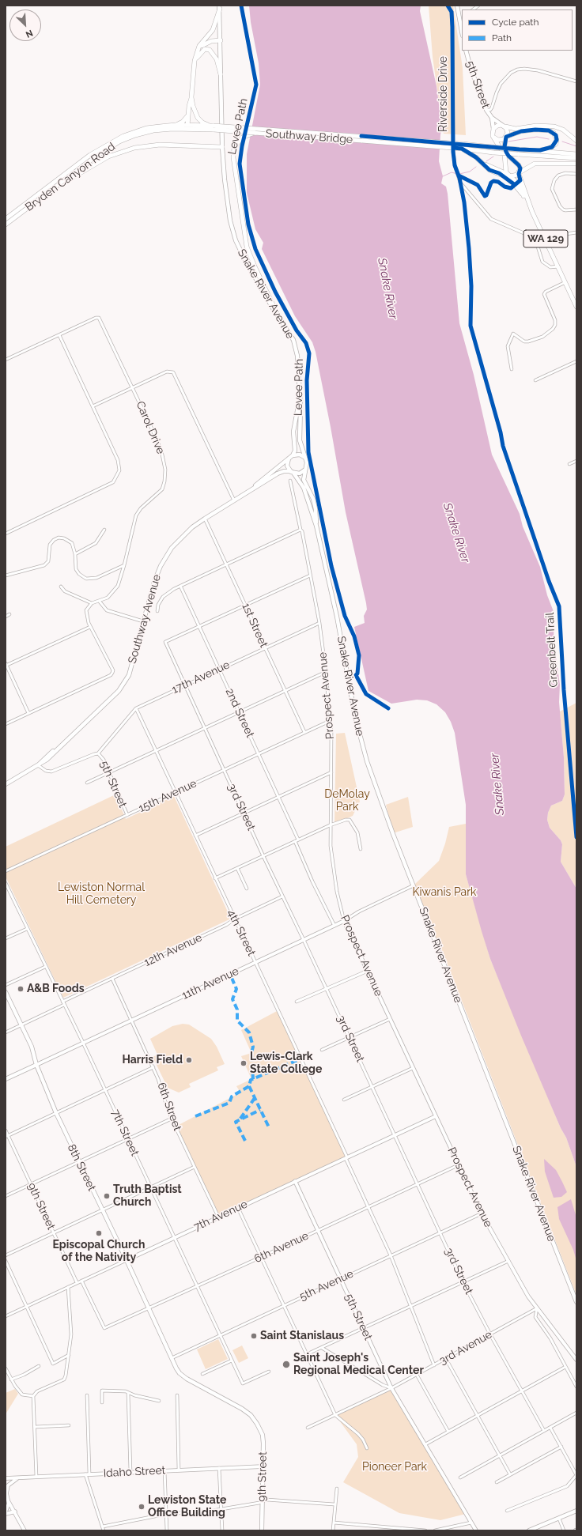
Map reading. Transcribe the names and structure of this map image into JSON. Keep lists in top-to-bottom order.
{
  "streets": {
    "main road": [
      "5th Street",
      "Southway Bridge",
      "Bryden Canyon Road",
      "WA 129",
      "Snake River Avenue",
      "Southway Avenue",
      "11th Avenue",
      "8th Street",
      "9th Street"
    ],
    "street": [
      "Riverside Drive",
      "Carol Drive",
      "1st Street",
      "17th Avenue",
      "Prospect Avenue",
      "2nd Street",
      "15th Avenue",
      "3rd Street",
      "4th Street",
      "12th Avenue",
      "6th Street",
      "7th Street",
      "7th Avenue",
      "6th Avenue",
      "5th Avenue",
      "3rd Avenue",
      "Idaho Street"
    ],
    "cycle path": ["Levee Path", "Greenbelt Trail"]
  },
  "crossings": [
    ["5th Street", "17th Avenue"],
    ["5th Street", "15th Avenue"],
    ["5th Street", "7th Avenue"],
    ["5th Street", "6th Avenue"],
    ["5th Street", "5th Avenue"],
    ["5th Street", "3rd Avenue"],
    ["Riverside Drive", "WA 129"],
    ["Southway Bridge", "Bryden Canyon Road"],
    ["Snake River Avenue", "Southway Avenue"],
    ["Snake River Avenue", "11th Avenue"],
    ["Southway Avenue", "1st Street"],
    ["1st Street", "17th Avenue"],
    ["1st Street", "15th Avenue"],
    ["17th Avenue", "Prospect Avenue"],
    ["17th Avenue", "2nd Street"],
    ["17th Avenue", "3rd Street"],
    ["17th Avenue", "4th Street"],
    ["Prospect Avenue", "15th Avenue"],
    ["Prospect Avenue", "11th Avenue"],
    ["Prospect Avenue", "7th Avenue"],
    ["Prospect Avenue", "6th Avenue"],
    ["Prospect Avenue", "5th Avenue"],
    ["Prospect Avenue", "3rd Avenue"],
    ["2nd Street", "15th Avenue"],
    ["2nd Street", "3rd Street"],
    ["2nd Street", "11th Avenue"],
    ["15th Avenue", "3rd Street"],
    ["15th Avenue", "4th Street"],
    ["3rd Street", "12th Avenue"],
    ["3rd Street", "11th Avenue"],
    ["3rd Street", "7th Avenue"],
    ["3rd Street", "6th Avenue"],
    ["3rd Street", "5th Avenue"],
    ["3rd Street", "3rd Avenue"],
    ["4th Street", "12th Avenue"],
    ["4th Street", "11th Avenue"],
    ["4th Street", "7th Avenue"],
    ["4th Street", "6th Avenue"],
    ["4th Street", "5th Avenue"],
    ["4th Street", "3rd Avenue"],
    ["12th Avenue", "6th Street"],
    ["12th Avenue", "7th Street"],
    ["11th Avenue", "6th Street"],
    ["11th Avenue", "7th Street"],
    ["11th Avenue", "8th Street"],
    ["6th Street", "7th Avenue"],
    ["7th Street", "7th Avenue"],
    ["7th Street", "6th Avenue"],
    ["7th Street", "5th Avenue"],
    ["8th Street", "9th Street"],
    ["8th Street", "7th Avenue"],
    ["8th Street", "6th Avenue"],
    ["8th Street", "5th Avenue"],
    ["9th Street", "7th Avenue"],
    ["9th Street", "Idaho Street"],
    ["7th Avenue", "6th Avenue"]
  ],
  "water": ["Snake River"],
  "parks": [
    "DeMolay Park",
    "Lewiston Normal Hill Cemetery",
    "Kiwanis Park",
    "Pioneer Park"
  ],
  "places": [
    "A&B Foods",
    "Harris Field",
    "Lewis-Clark State College",
    "Truth Baptist Church",
    "Episcopal Church of the Nativity",
    "Saint Stanislaus",
    "Saint Joseph's Regional Medical Center",
    "Lewiston State Office Building"
  ],
  "legend": ["Cycle path", "Path"],
  "north": "bottom right"
}
